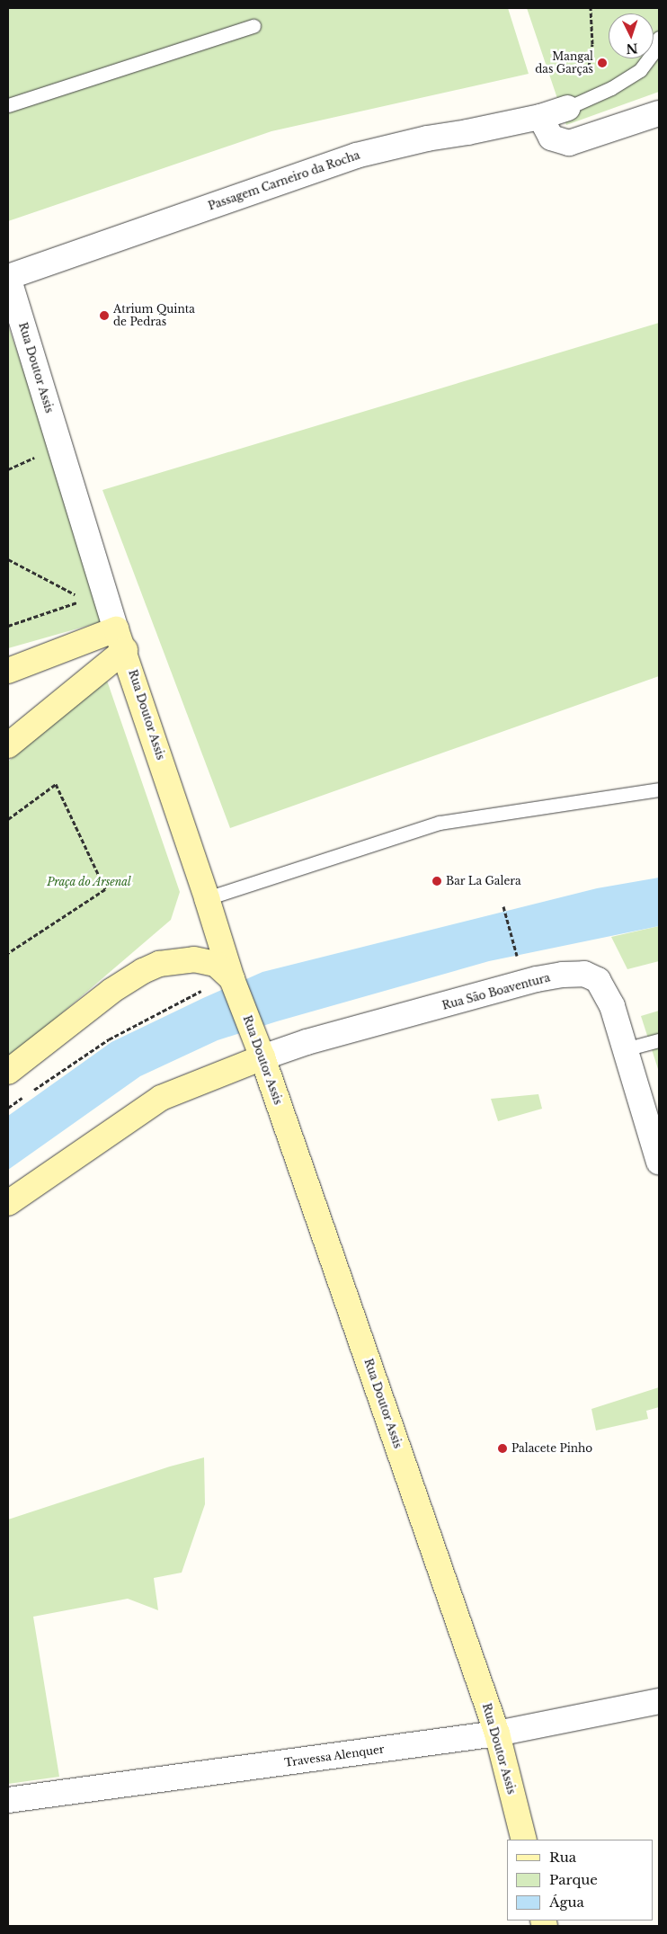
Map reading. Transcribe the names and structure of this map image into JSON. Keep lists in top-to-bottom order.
{
  "streets": {
    "street": [
      "Passagem Carneiro da Rocha",
      "Rua Doutor Assis",
      "Rua São Boaventura",
      "Travessa Alenquer"
    ]
  },
  "crossings": [
    ["Passagem Carneiro da Rocha", "Rua Doutor Assis"],
    ["Rua Doutor Assis", "Rua São Boaventura"],
    ["Rua Doutor Assis", "Travessa Alenquer"]
  ],
  "parks": ["Praça do Arsenal"],
  "places": [
    "Mangal das Garças",
    "Atrium Quinta de Pedras",
    "Bar La Galera",
    "Palacete Pinho"
  ],
  "legend": ["Rua", "Parque", "Água"],
  "north": "bottom"
}
